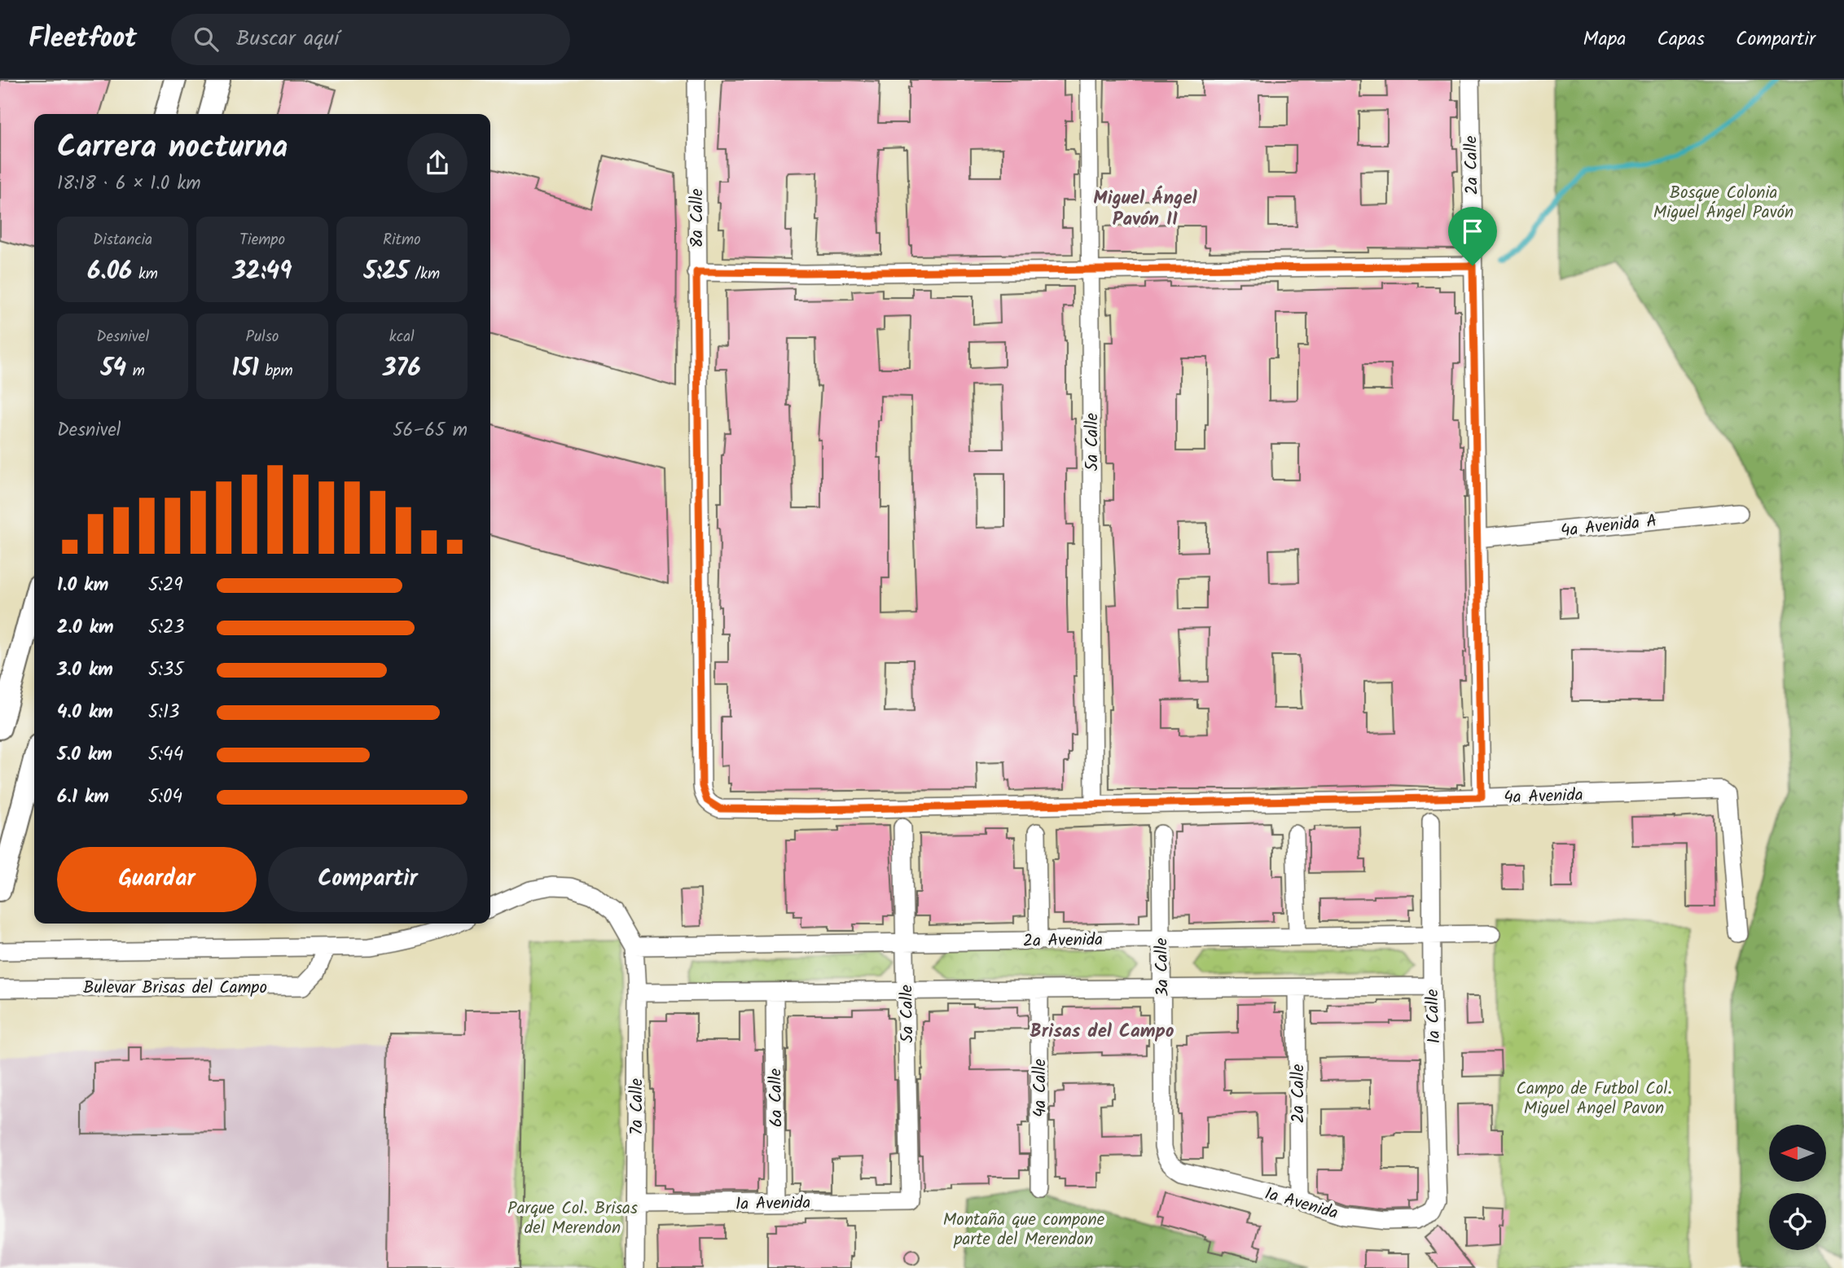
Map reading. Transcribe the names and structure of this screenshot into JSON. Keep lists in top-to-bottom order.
{
  "streets": {
    "street": [
      "2a Calle",
      "8a Calle",
      "5a Calle",
      "4a Avenida A",
      "4a Avenida",
      "2a Avenida",
      "3a Calle",
      "Bulevar Brisas del Campo",
      "1a Calle",
      "4a Calle",
      "6a Calle",
      "7a Calle",
      "1a Avenida"
    ]
  },
  "crossings": [
    ["2a Calle", "4a Avenida A"],
    ["2a Calle", "4a Avenida"],
    ["2a Calle", "1a Avenida"],
    ["8a Calle", "4a Avenida"],
    ["5a Calle", "4a Avenida"],
    ["5a Calle", "2a Avenida"],
    ["5a Calle", "1a Avenida"],
    ["2a Avenida", "3a Calle"],
    ["2a Avenida", "1a Calle"],
    ["2a Avenida", "7a Calle"],
    ["3a Calle", "1a Avenida"],
    ["1a Calle", "1a Avenida"],
    ["6a Calle", "1a Avenida"],
    ["7a Calle", "1a Avenida"]
  ],
  "districts": ["Miguel Ángel Pavón II", "Brisas del Campo"],
  "parks": [
    "Bosque Colonia Miguel Ángel Pavón",
    "Campo de Futbol Col. Miguel Angel Pavon",
    "Parque Col. Brisas del Merendon",
    "Montaña que compone parte del Merendon"
  ],
  "north": "left",
  "page": {
    "header": "Fleetfoot",
    "search": "Buscar aquí",
    "nav": ["Mapa", "Capas", "Compartir"],
    "heading": ["Carrera nocturna", "18:18 · 6 × 1.0 km"],
    "stats": [
      ["Distancia", "6.06 km"],
      ["Tiempo", "32:49"],
      ["Ritmo", "5:25 /km"],
      ["Desnivel", "54 m"],
      ["Pulso", "151 bpm"],
      ["kcal", "376"]
    ],
    "chart": ["Desnivel", "56–65 m"],
    "list": [
      {
        "name": "1.0 km",
        "note": "5:29"
      },
      {
        "name": "2.0 km",
        "note": "5:23"
      },
      {
        "name": "3.0 km",
        "note": "5:35"
      },
      {
        "name": "4.0 km",
        "note": "5:13"
      },
      {
        "name": "5.0 km",
        "note": "5:44"
      },
      {
        "name": "6.1 km",
        "note": "5:04"
      }
    ],
    "buttons": ["Guardar", "Compartir"]
  }
}
